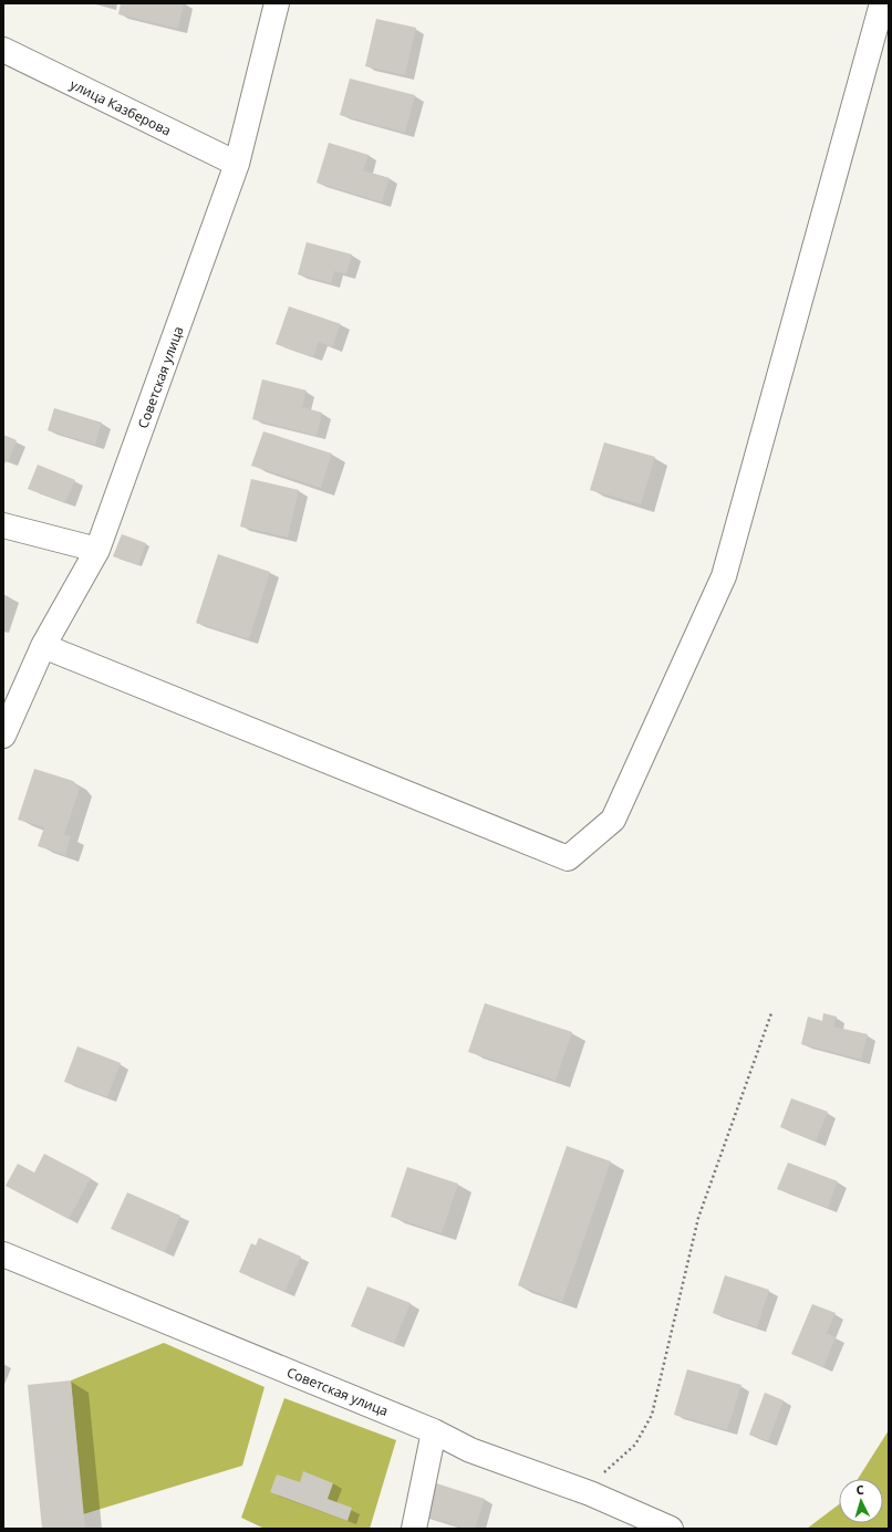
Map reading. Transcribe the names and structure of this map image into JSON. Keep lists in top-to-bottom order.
{
  "streets": {
    "street": ["улица Казберова", "Советская улица"]
  },
  "crossings": [
    ["улица Казберова", "Советская улица"]
  ],
  "north": "top"
}
